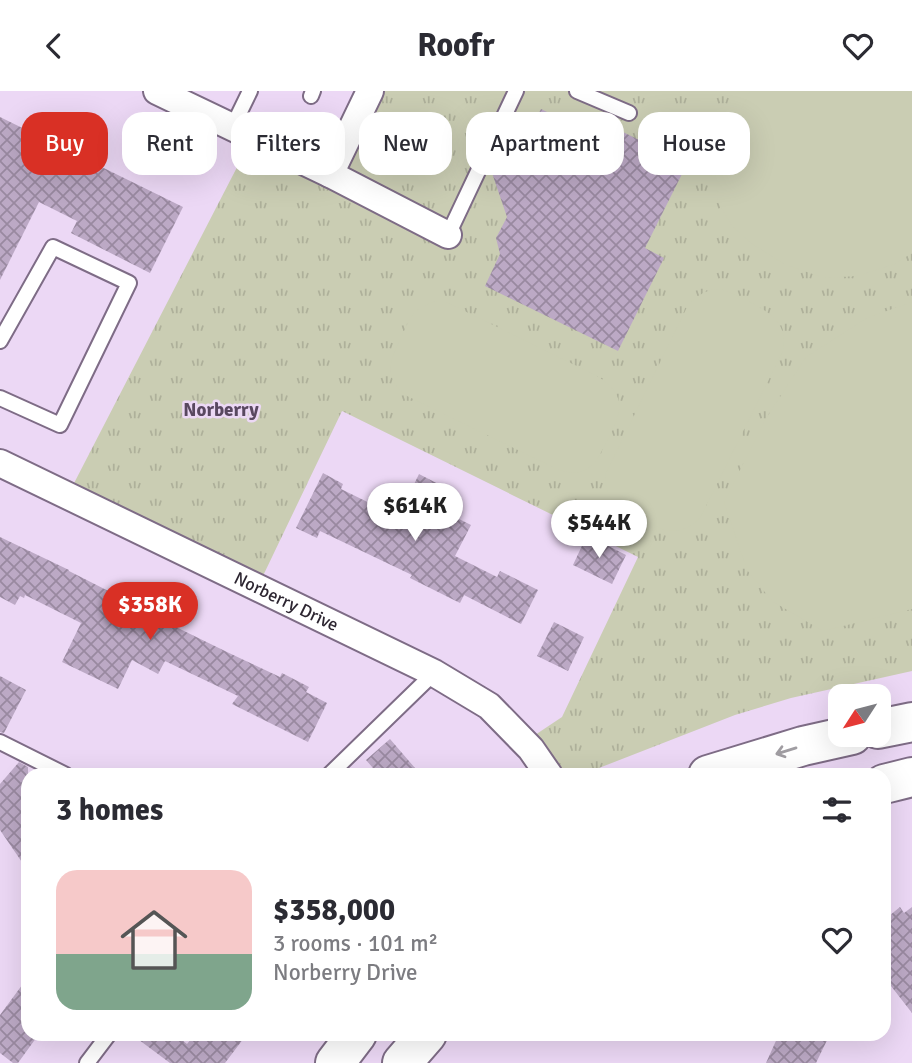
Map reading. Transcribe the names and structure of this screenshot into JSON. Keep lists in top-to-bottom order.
{
  "streets": {
    "street": ["Norberry Drive"]
  },
  "districts": ["Norberry"],
  "north": "bottom left",
  "page": {
    "header": "Roofr",
    "chip": [
      "Buy",
      "Rent",
      "Filters",
      "New",
      "Apartment",
      "House"
    ],
    "price": ["$614K", "$544K", "$358K"],
    "heading": "3 homes",
    "list": [
      {
        "name": "$358,000",
        "note": "3 rooms · 101 m² · Norberry Drive"
      }
    ]
  }
}
